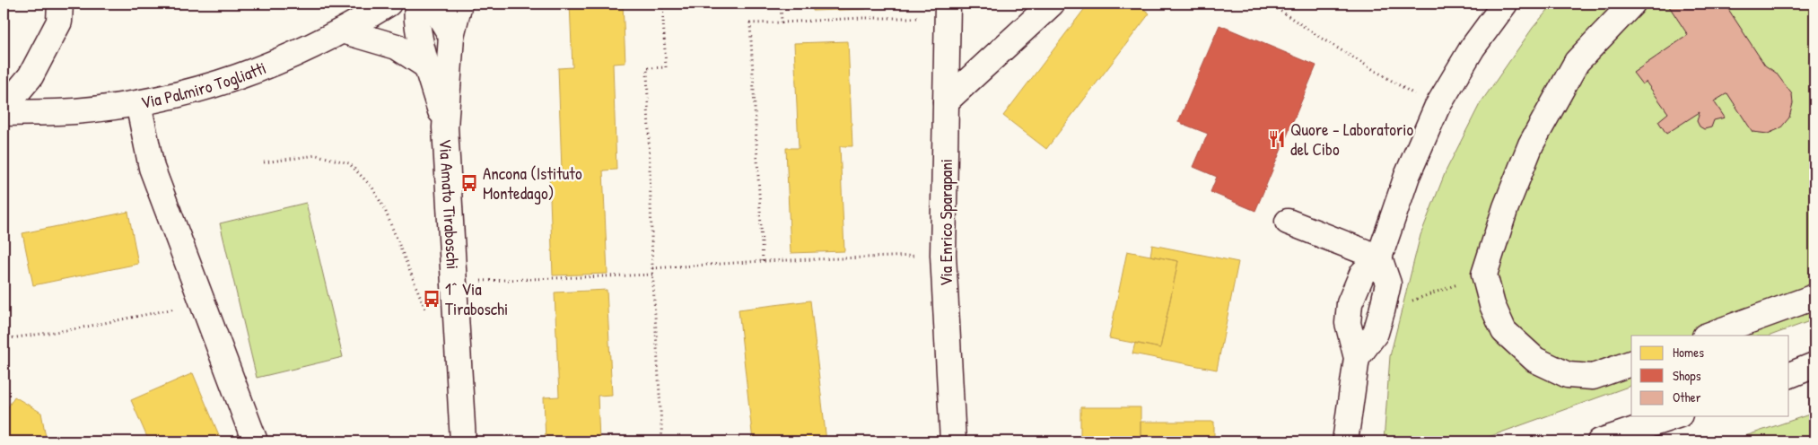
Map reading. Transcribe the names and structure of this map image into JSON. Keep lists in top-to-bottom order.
{
  "streets": {
    "street": ["Via Palmiro Togliatti", "Via Amato Tiraboschi", "Via Enrico Sparapani"]
  },
  "places": {
    "restaurant": ["Quore - Laboratorio del Cibo"],
    "bus stop": ["Ancona (Istituto Montedago)", "1^ Via Tiraboschi"]
  },
  "legend": ["Homes", "Shops", "Other"]
}
